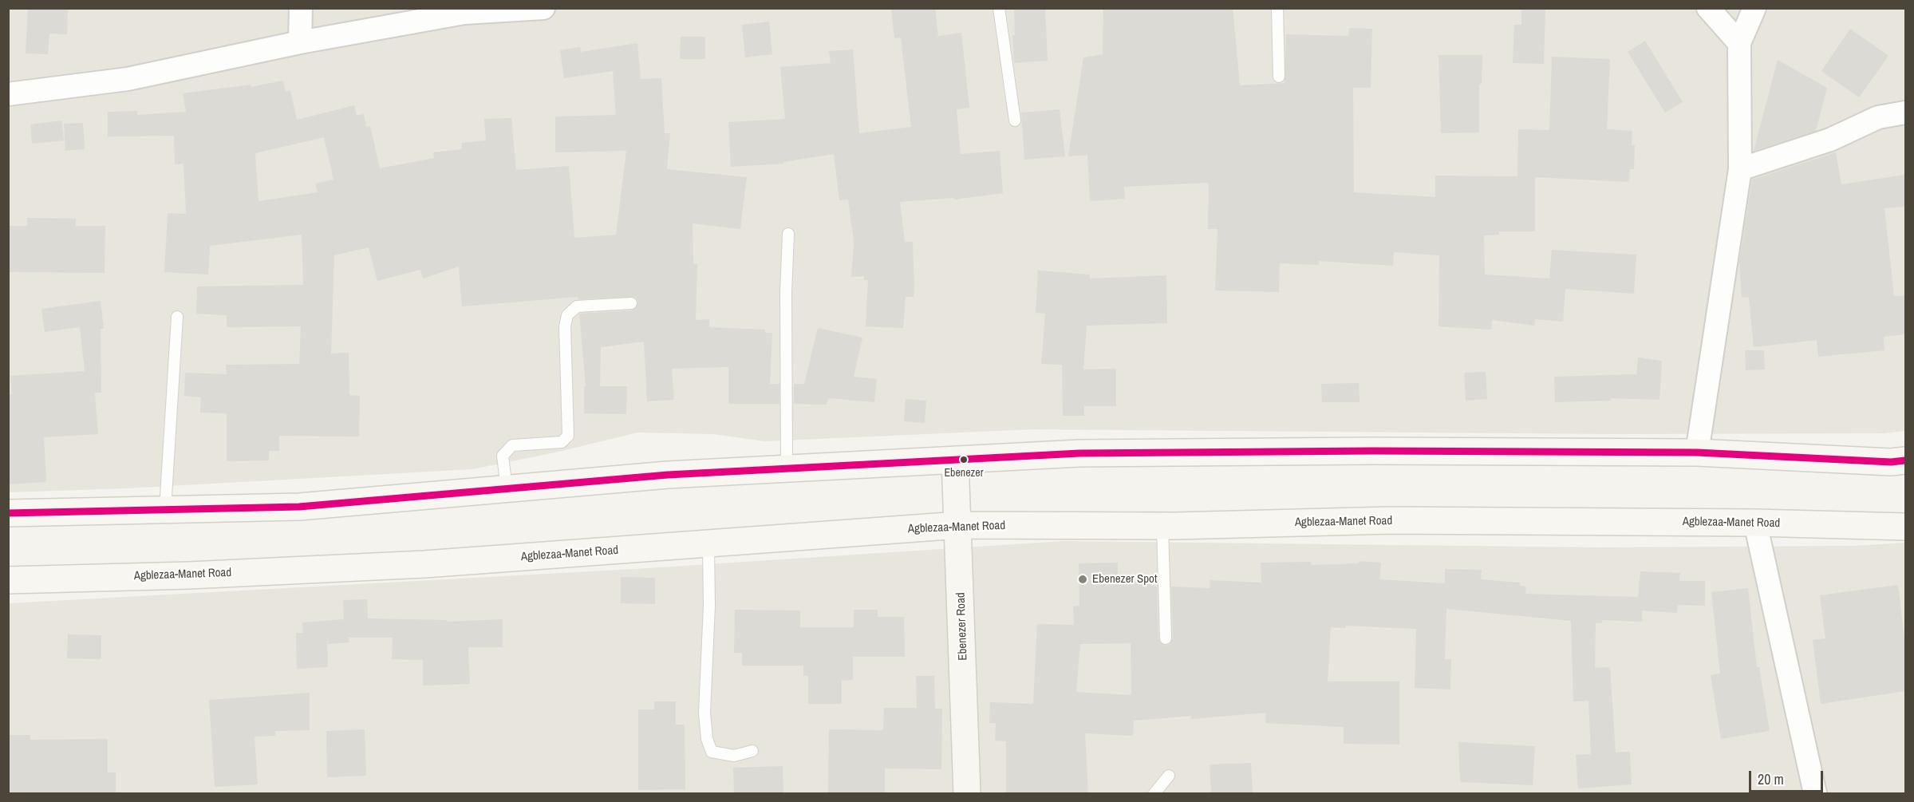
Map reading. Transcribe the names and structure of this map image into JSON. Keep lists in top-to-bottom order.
{
  "streets": {
    "main road": ["Agblezaa-Manet Road", "Ebenezer Road"]
  },
  "crossings": [
    ["Agblezaa-Manet Road", "Ebenezer Road"]
  ],
  "places": ["Ebenezer", "Ebenezer Spot"],
  "scale_bar": "20 m"
}
